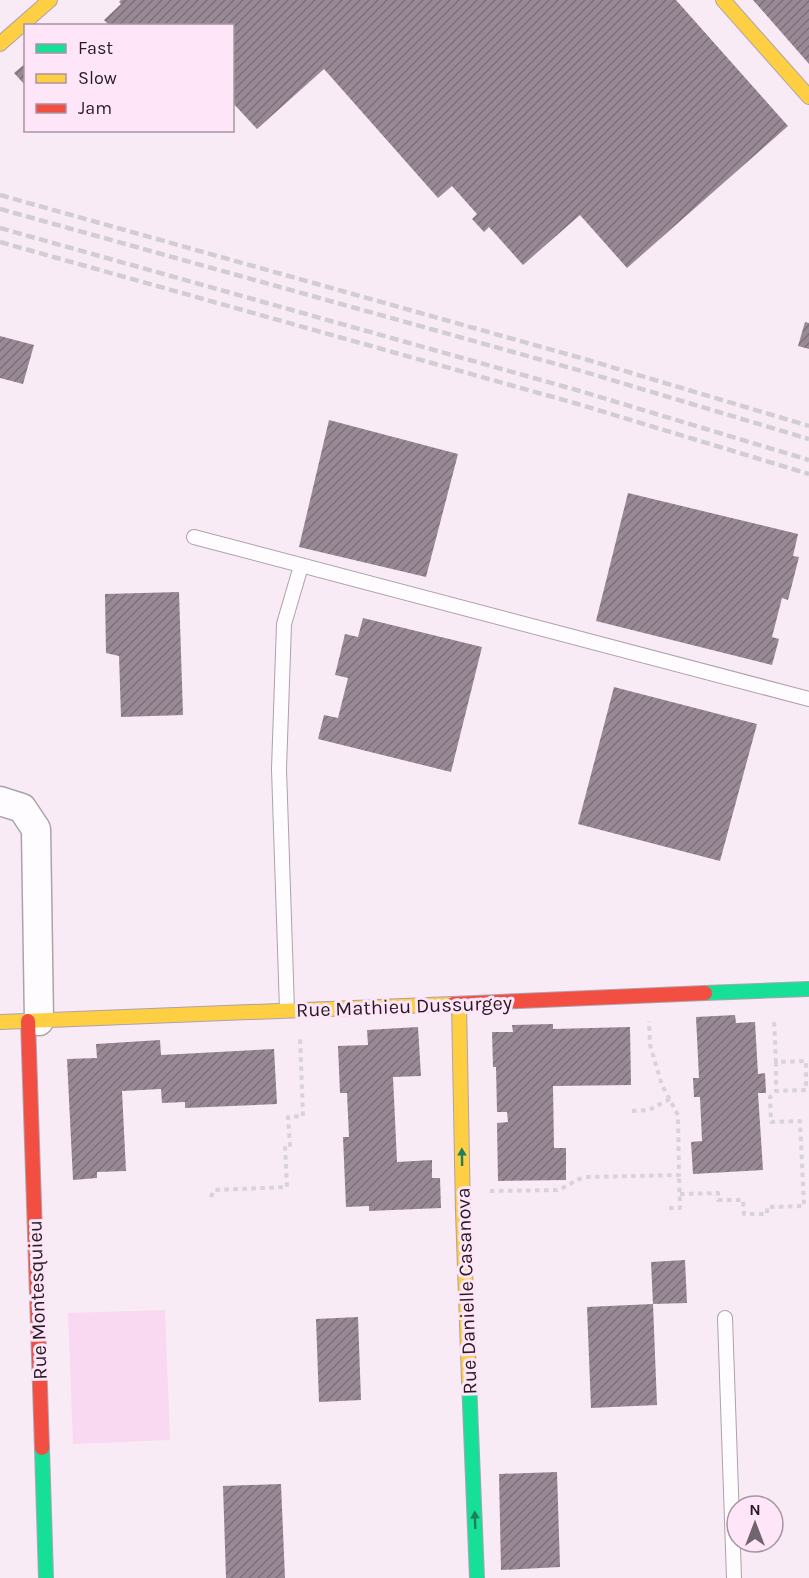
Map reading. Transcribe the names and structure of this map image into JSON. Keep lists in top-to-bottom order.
{
  "streets": {
    "street": ["Rue Mathieu Dussurgey", "Rue Danielle Casanova", "Rue Montesquieu"]
  },
  "crossings": [
    ["Rue Mathieu Dussurgey", "Rue Danielle Casanova"],
    ["Rue Mathieu Dussurgey", "Rue Montesquieu"]
  ],
  "one_way": ["Rue Danielle Casanova"],
  "legend": ["Fast", "Slow", "Jam"],
  "north": "top"
}
